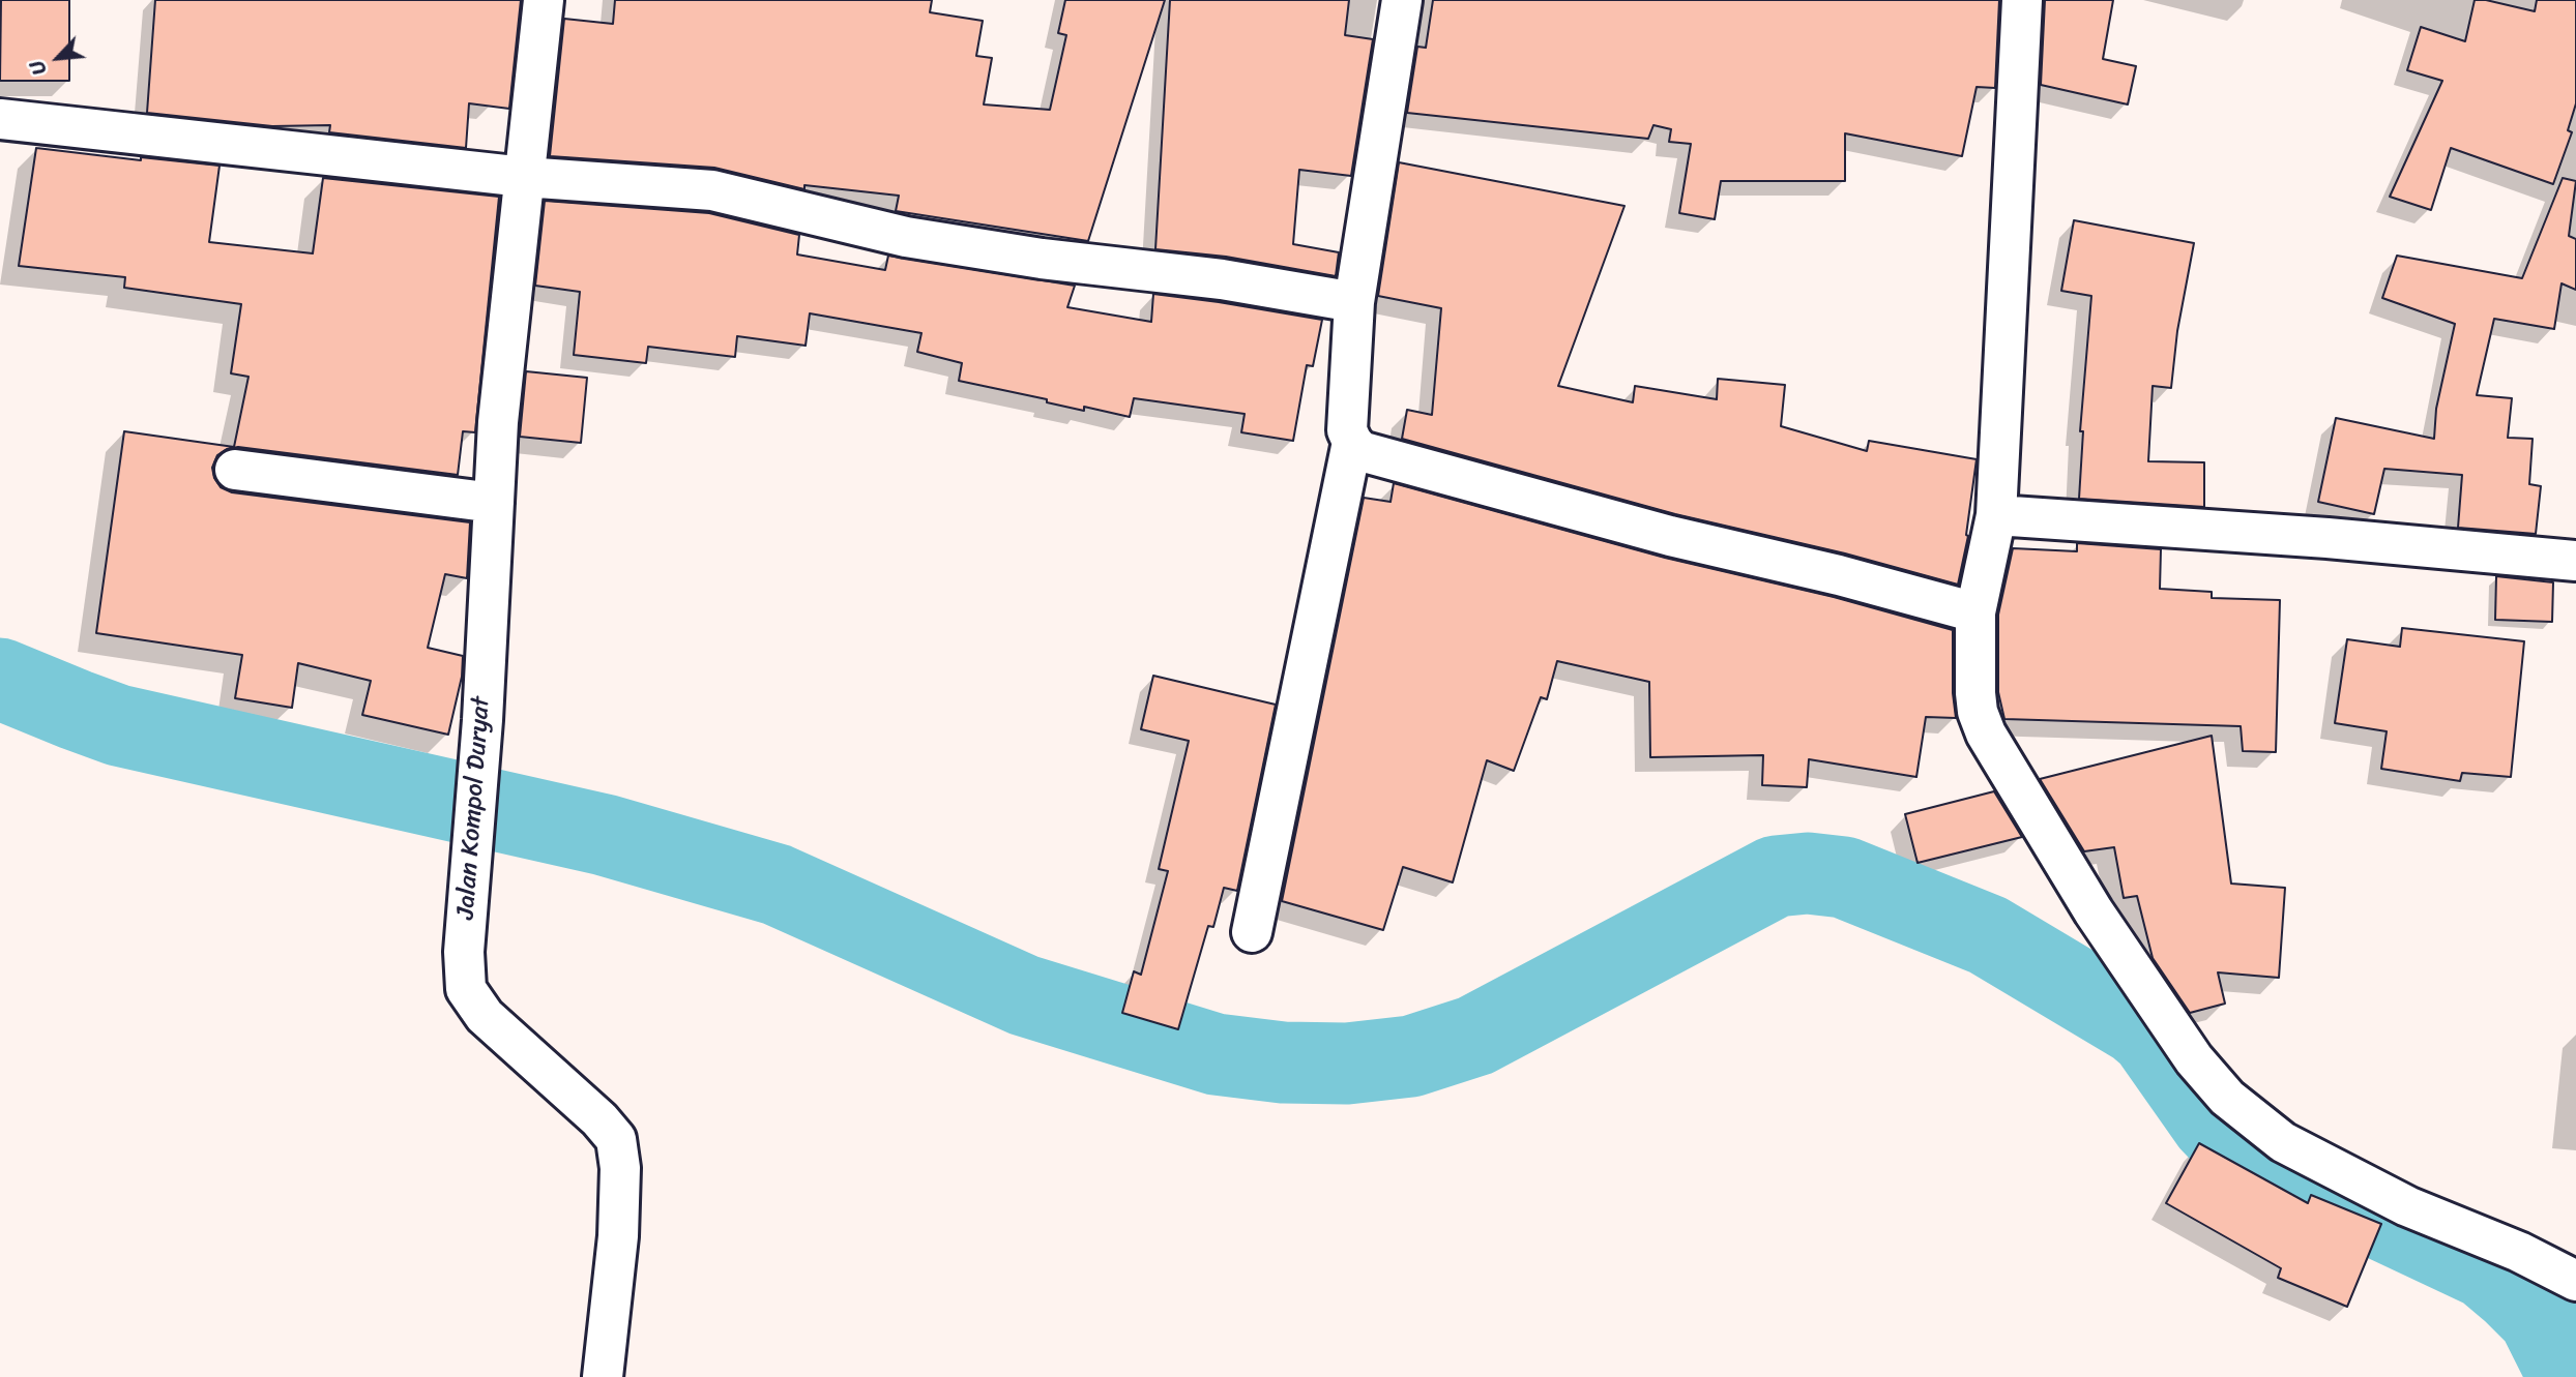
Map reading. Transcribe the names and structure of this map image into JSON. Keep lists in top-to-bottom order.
{
  "streets": {
    "street": ["Jalan Kompol Duryat"]
  },
  "north": "bottom left"
}
